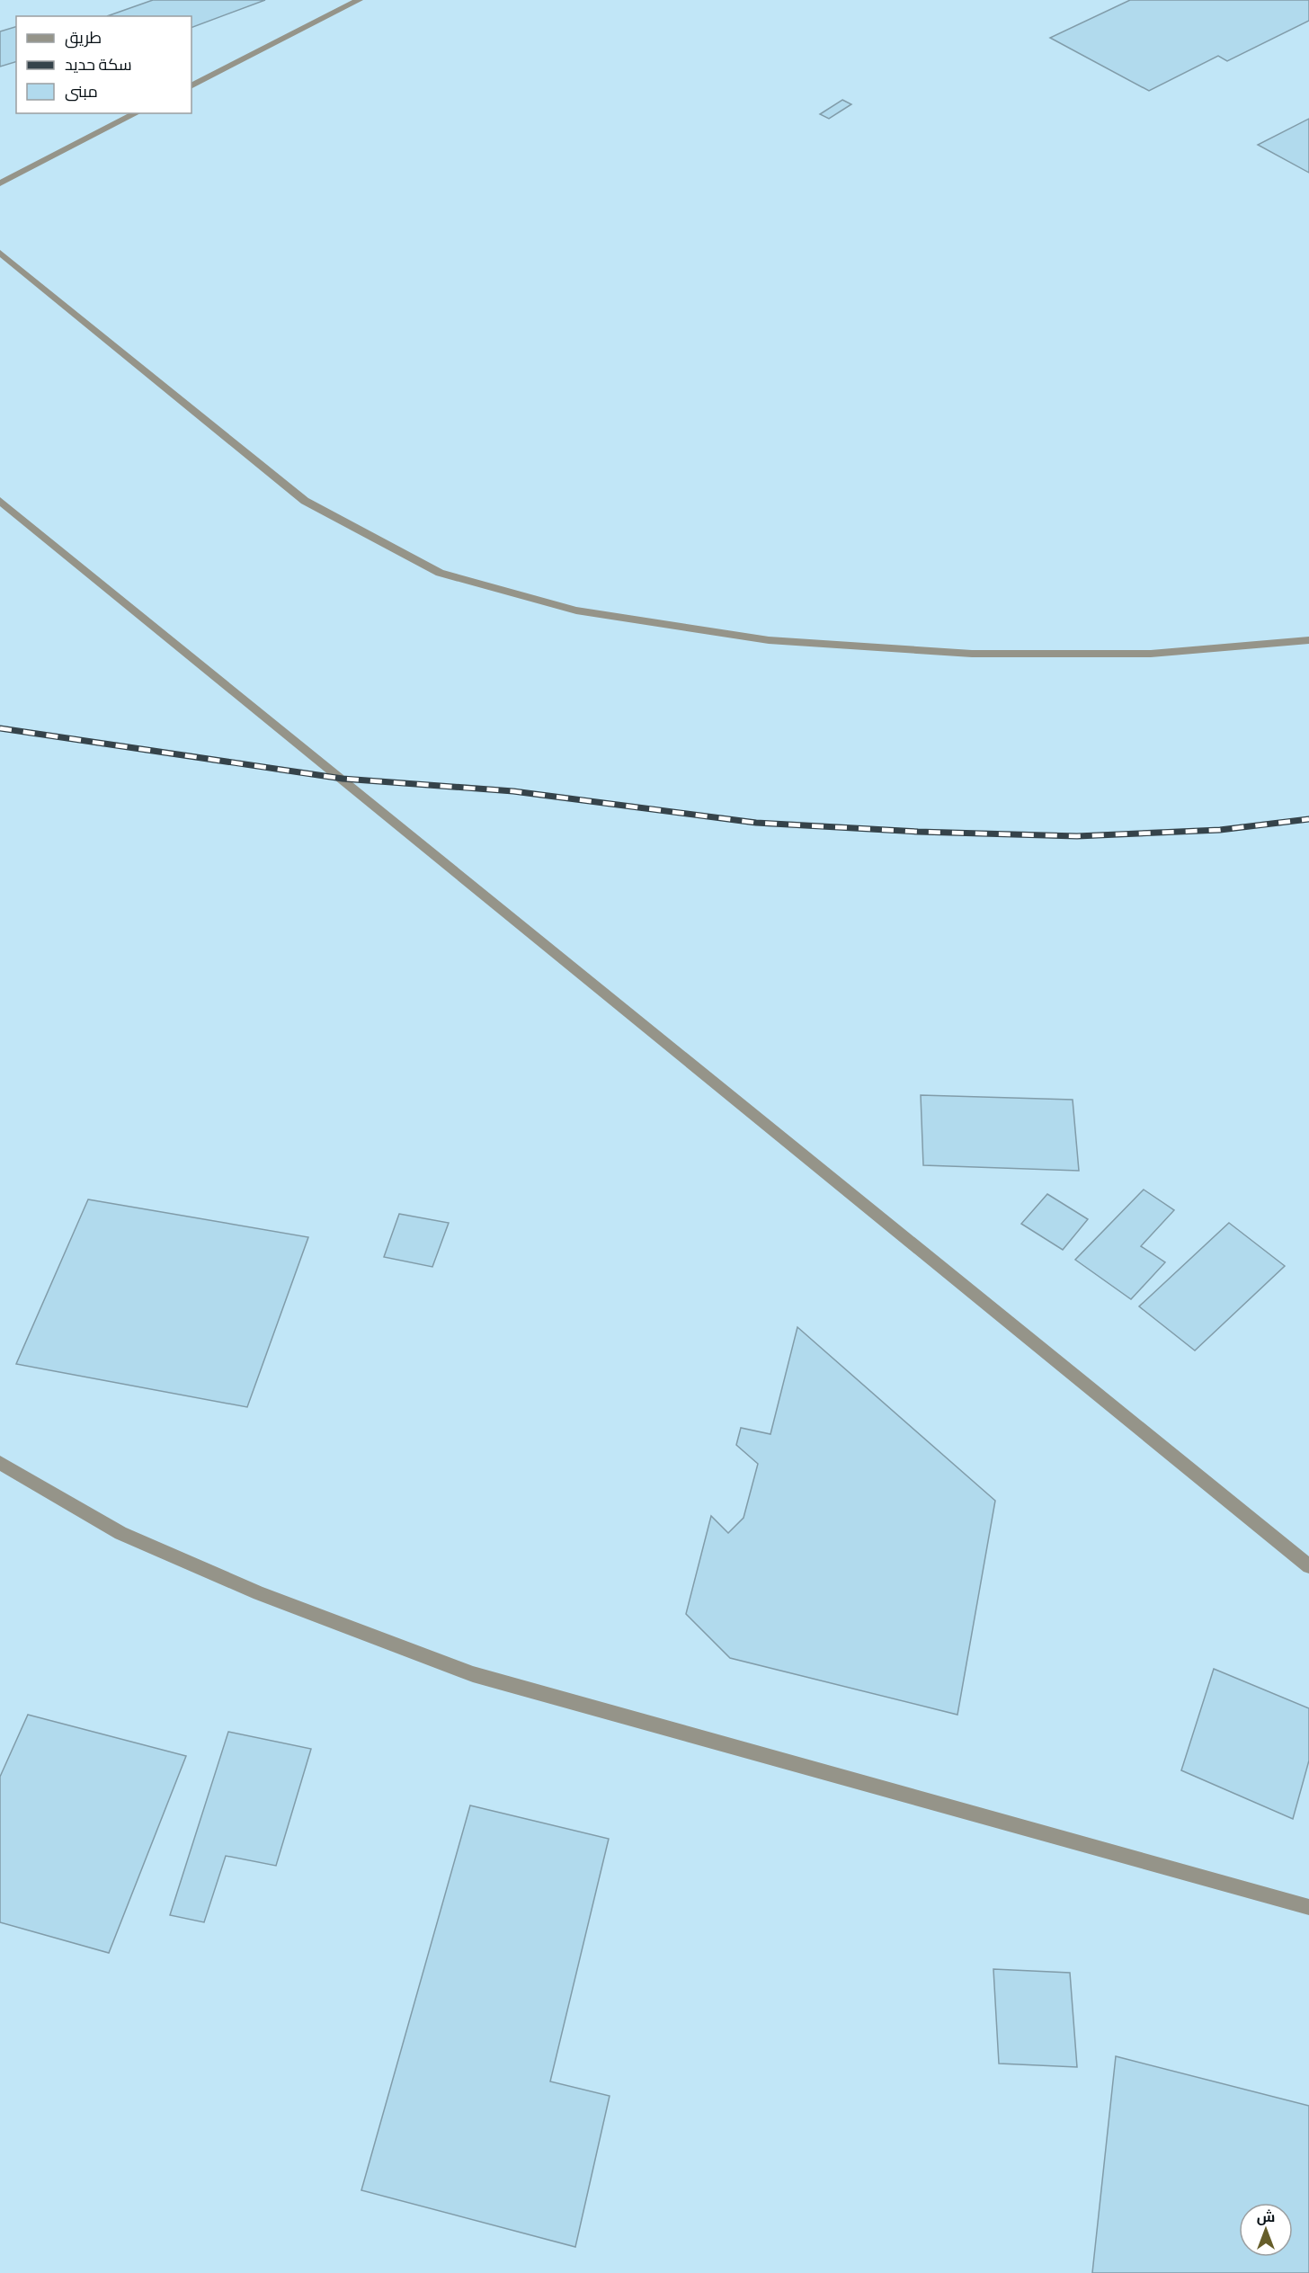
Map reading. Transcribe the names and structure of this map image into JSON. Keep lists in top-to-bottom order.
{
  "legend": ["طريق", "سكة حديد", "مبنى"],
  "north": "top"
}
